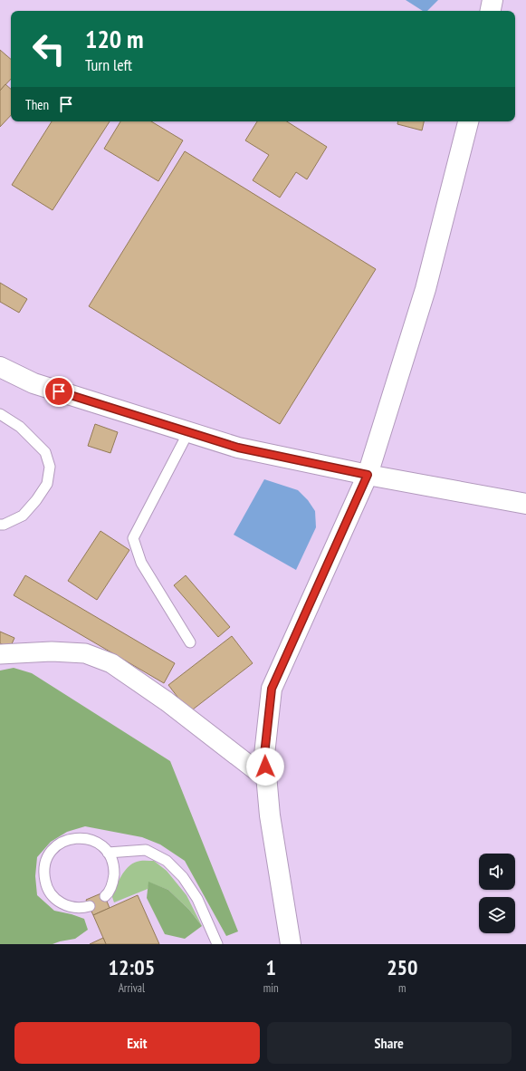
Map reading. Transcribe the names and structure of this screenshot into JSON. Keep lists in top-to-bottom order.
{
  "page": {
    "turn": ["120 m", "Turn left"],
    "then": "Then",
    "eta": [
      "12:05",
      "Arrival",
      "1",
      "min",
      "250",
      "m"
    ],
    "buttons": ["Exit", "Share"]
  }
}
